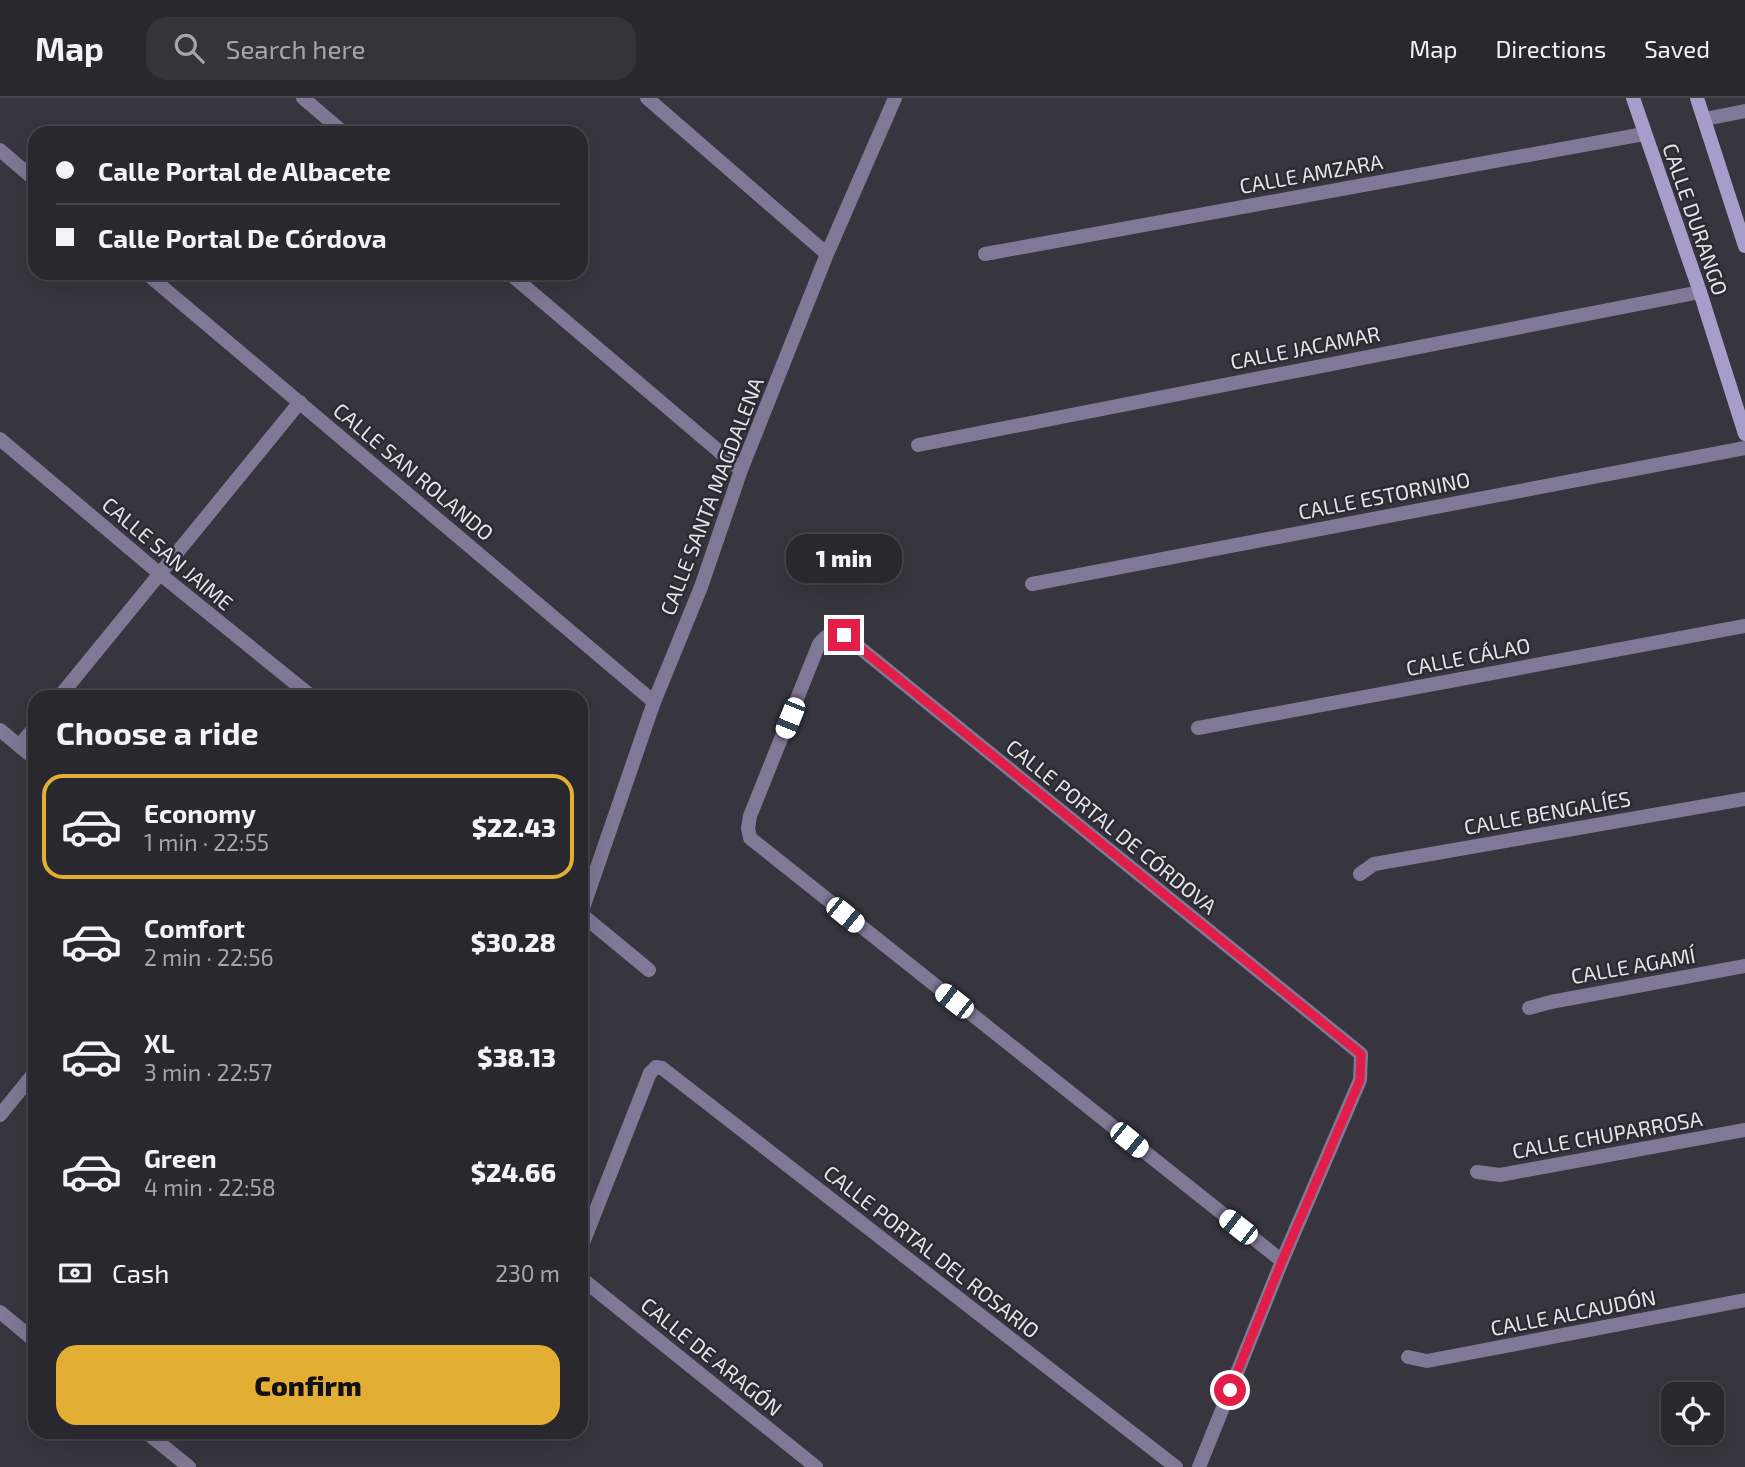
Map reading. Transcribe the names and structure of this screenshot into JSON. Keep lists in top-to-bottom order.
{
  "streets": {
    "main road": ["CALLE DURANGO"],
    "street": [
      "CALLE AMZARA",
      "CALLE JACAMAR",
      "CALLE SAN ROLANDO",
      "CALLE ESTORNINO",
      "CALLE SANTA MAGDALENA",
      "CALLE SAN JAIME",
      "CALLE CÁLAO",
      "CALLE BENGALÍES",
      "CALLE PORTAL DE CÓRDOVA",
      "CALLE AGAMÍ",
      "CALLE CHUPARROSA",
      "CALLE PORTAL DEL ROSARIO",
      "CALLE ALCAUDÓN",
      "CALLE DE ARAGÓN"
    ]
  },
  "crossings": [
    ["CALLE AMZARA", "CALLE DURANGO"],
    ["CALLE DURANGO", "CALLE JACAMAR"],
    ["CALLE SAN ROLANDO", "CALLE SANTA MAGDALENA"]
  ],
  "page": {
    "header": "Map",
    "search": "Search here",
    "nav": ["Map", "Directions", "Saved"],
    "banner": ["Calle Portal de Albacete", "Calle Portal De Córdova"],
    "bubble": "1 min",
    "heading": "Choose a ride",
    "list": [
      {
        "name": "Economy",
        "note": "1 min · 22:55",
        "value": "$22.43"
      },
      {
        "name": "Comfort",
        "note": "2 min · 22:56",
        "value": "$30.28"
      },
      {
        "name": "XL",
        "note": "3 min · 22:57",
        "value": "$38.13"
      },
      {
        "name": "Green",
        "note": "4 min · 22:58",
        "value": "$24.66"
      }
    ],
    "pay": ["Cash", "230 m"],
    "buttons": "Confirm"
  }
}
